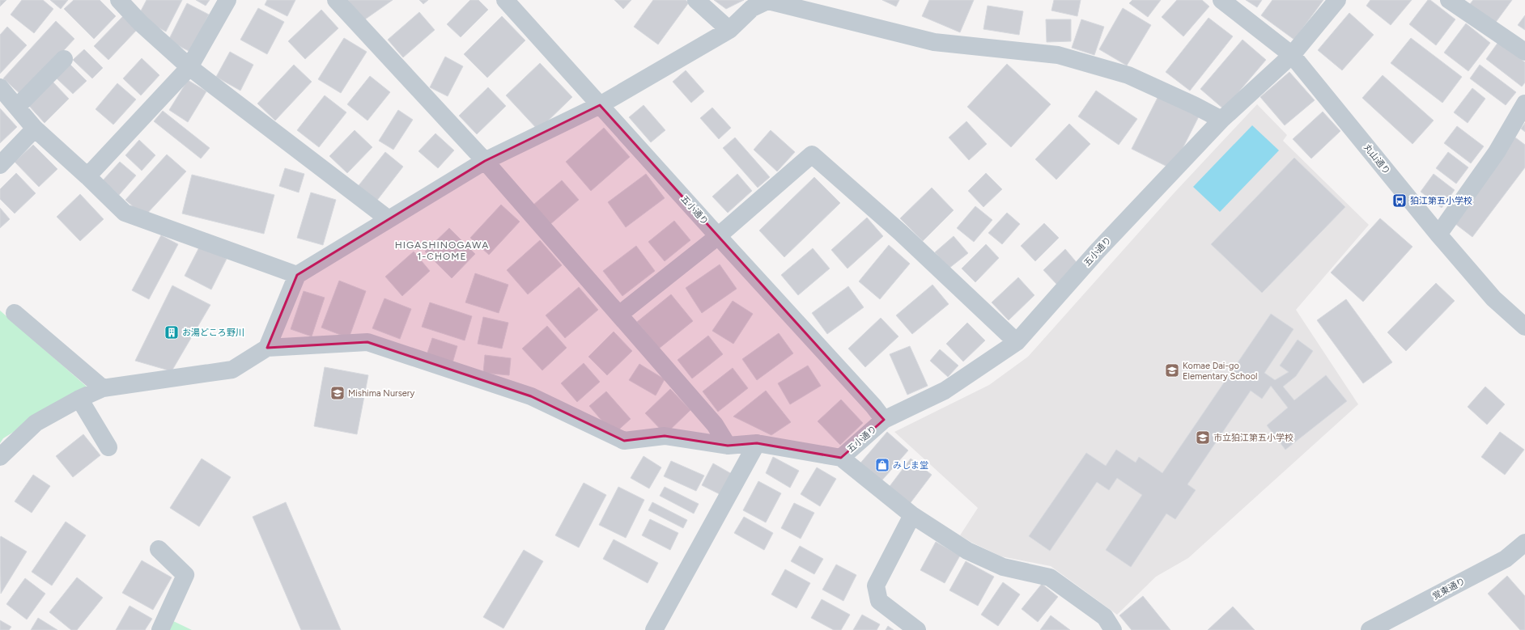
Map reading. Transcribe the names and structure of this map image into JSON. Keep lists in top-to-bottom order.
{
  "streets": {
    "street": ["丸山通り", "五小通り", "覚東通り"]
  },
  "crossings": [
    ["丸山通り", "五小通り"]
  ],
  "districts": ["HIGASHINOGAWA 1-CHOME"],
  "places": {
    "bus stop": ["狛江第五小学校"],
    "building": ["お湯どころ野川"],
    "school or university": ["Komae Dai-go Elementary School", "Mishima Nursery", "市立狛江第五小学校"],
    "shop": ["みしま堂"]
  }
}
